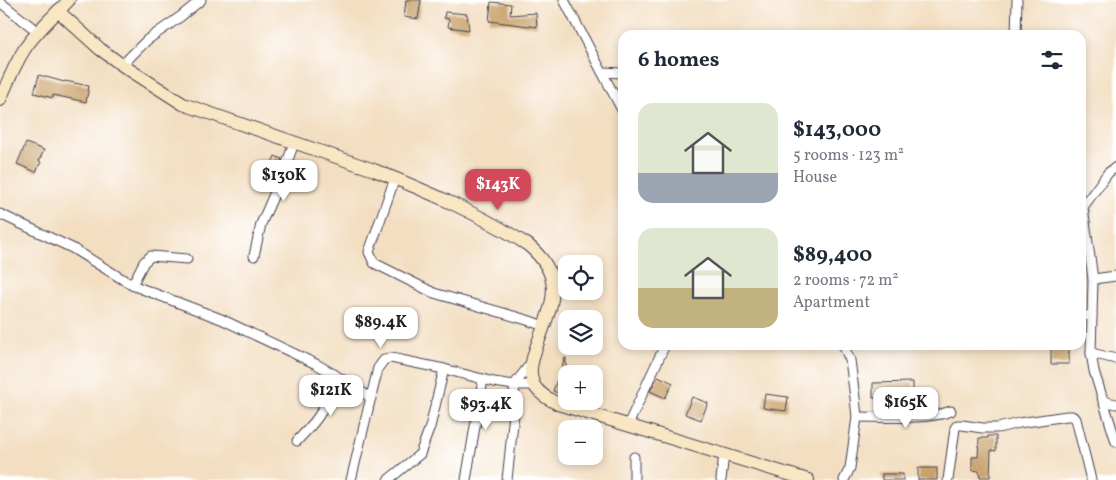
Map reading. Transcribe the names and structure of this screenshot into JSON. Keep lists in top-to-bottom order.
{
  "page": {
    "heading": "6 homes",
    "list": [
      {
        "name": "$143,000",
        "note": "5 rooms · 123 m² · House"
      },
      {
        "name": "$89,400",
        "note": "2 rooms · 72 m² · Apartment"
      }
    ],
    "price": [
      "$130K",
      "$143K",
      "$89.4K",
      "$121K",
      "$165K",
      "$93.4K"
    ],
    "map_buttons": ["+", "−"]
  }
}
